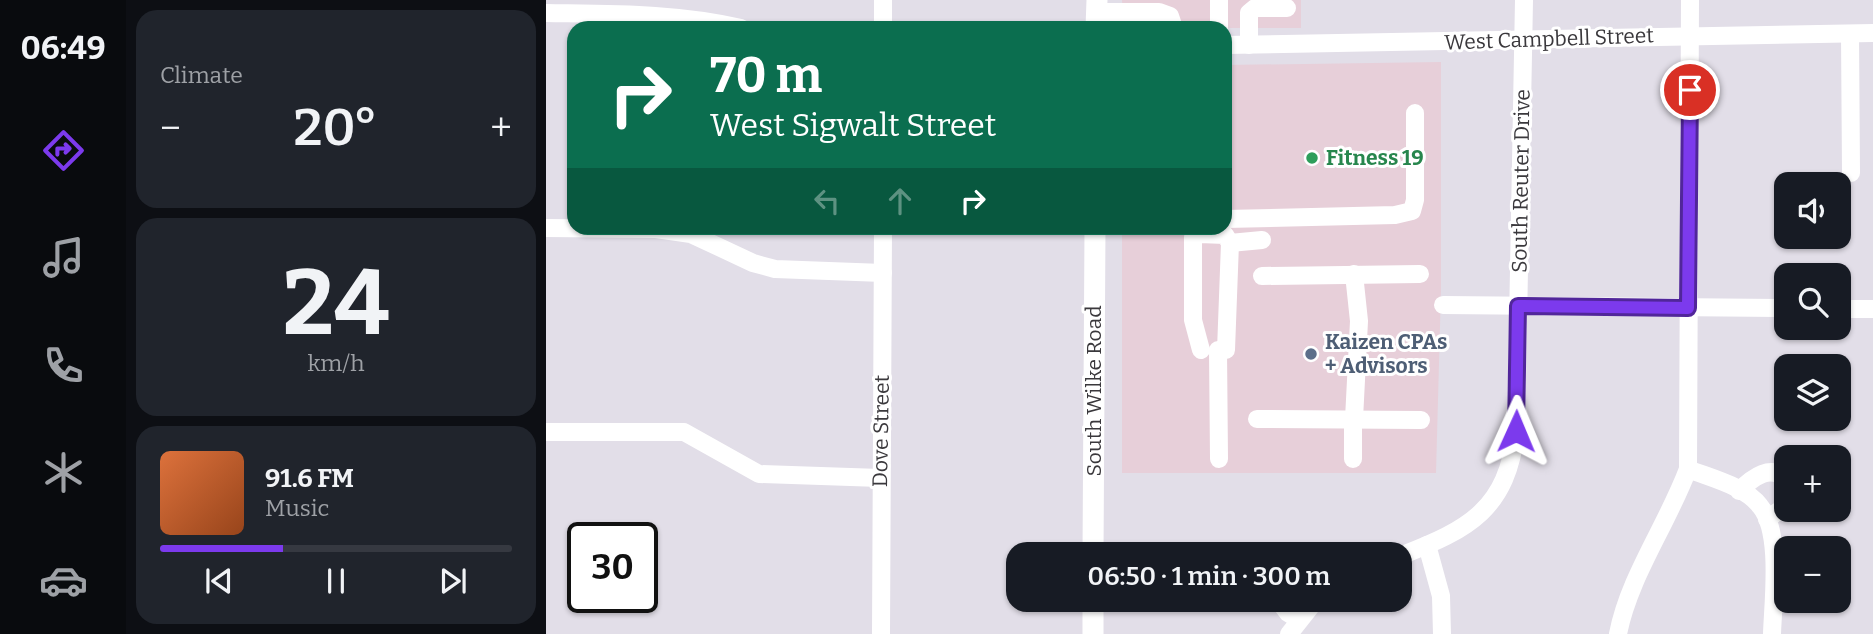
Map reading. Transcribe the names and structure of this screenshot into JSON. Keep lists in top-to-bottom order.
{
  "streets": {
    "main road": ["South Wilke Road"],
    "street": ["West Campbell Street", "South Reuter Drive", "Dove Street"]
  },
  "crossings": [
    ["West Campbell Street", "South Reuter Drive"]
  ],
  "places": ["Fitness 19", "Kaizen CPAs + Advisors"],
  "page": {
    "tabs": "06:49",
    "tile": [
      "Climate",
      ["24", "km/h"]
    ],
    "turn": ["70 m", "West Sigwalt Street"],
    "heat": ["−", "20°", "+"],
    "map_buttons": ["+", "−"],
    "song": ["91.6 FM", "Music"],
    "limit": "30",
    "trip": "06:50 · 1 min · 300 m"
  }
}
